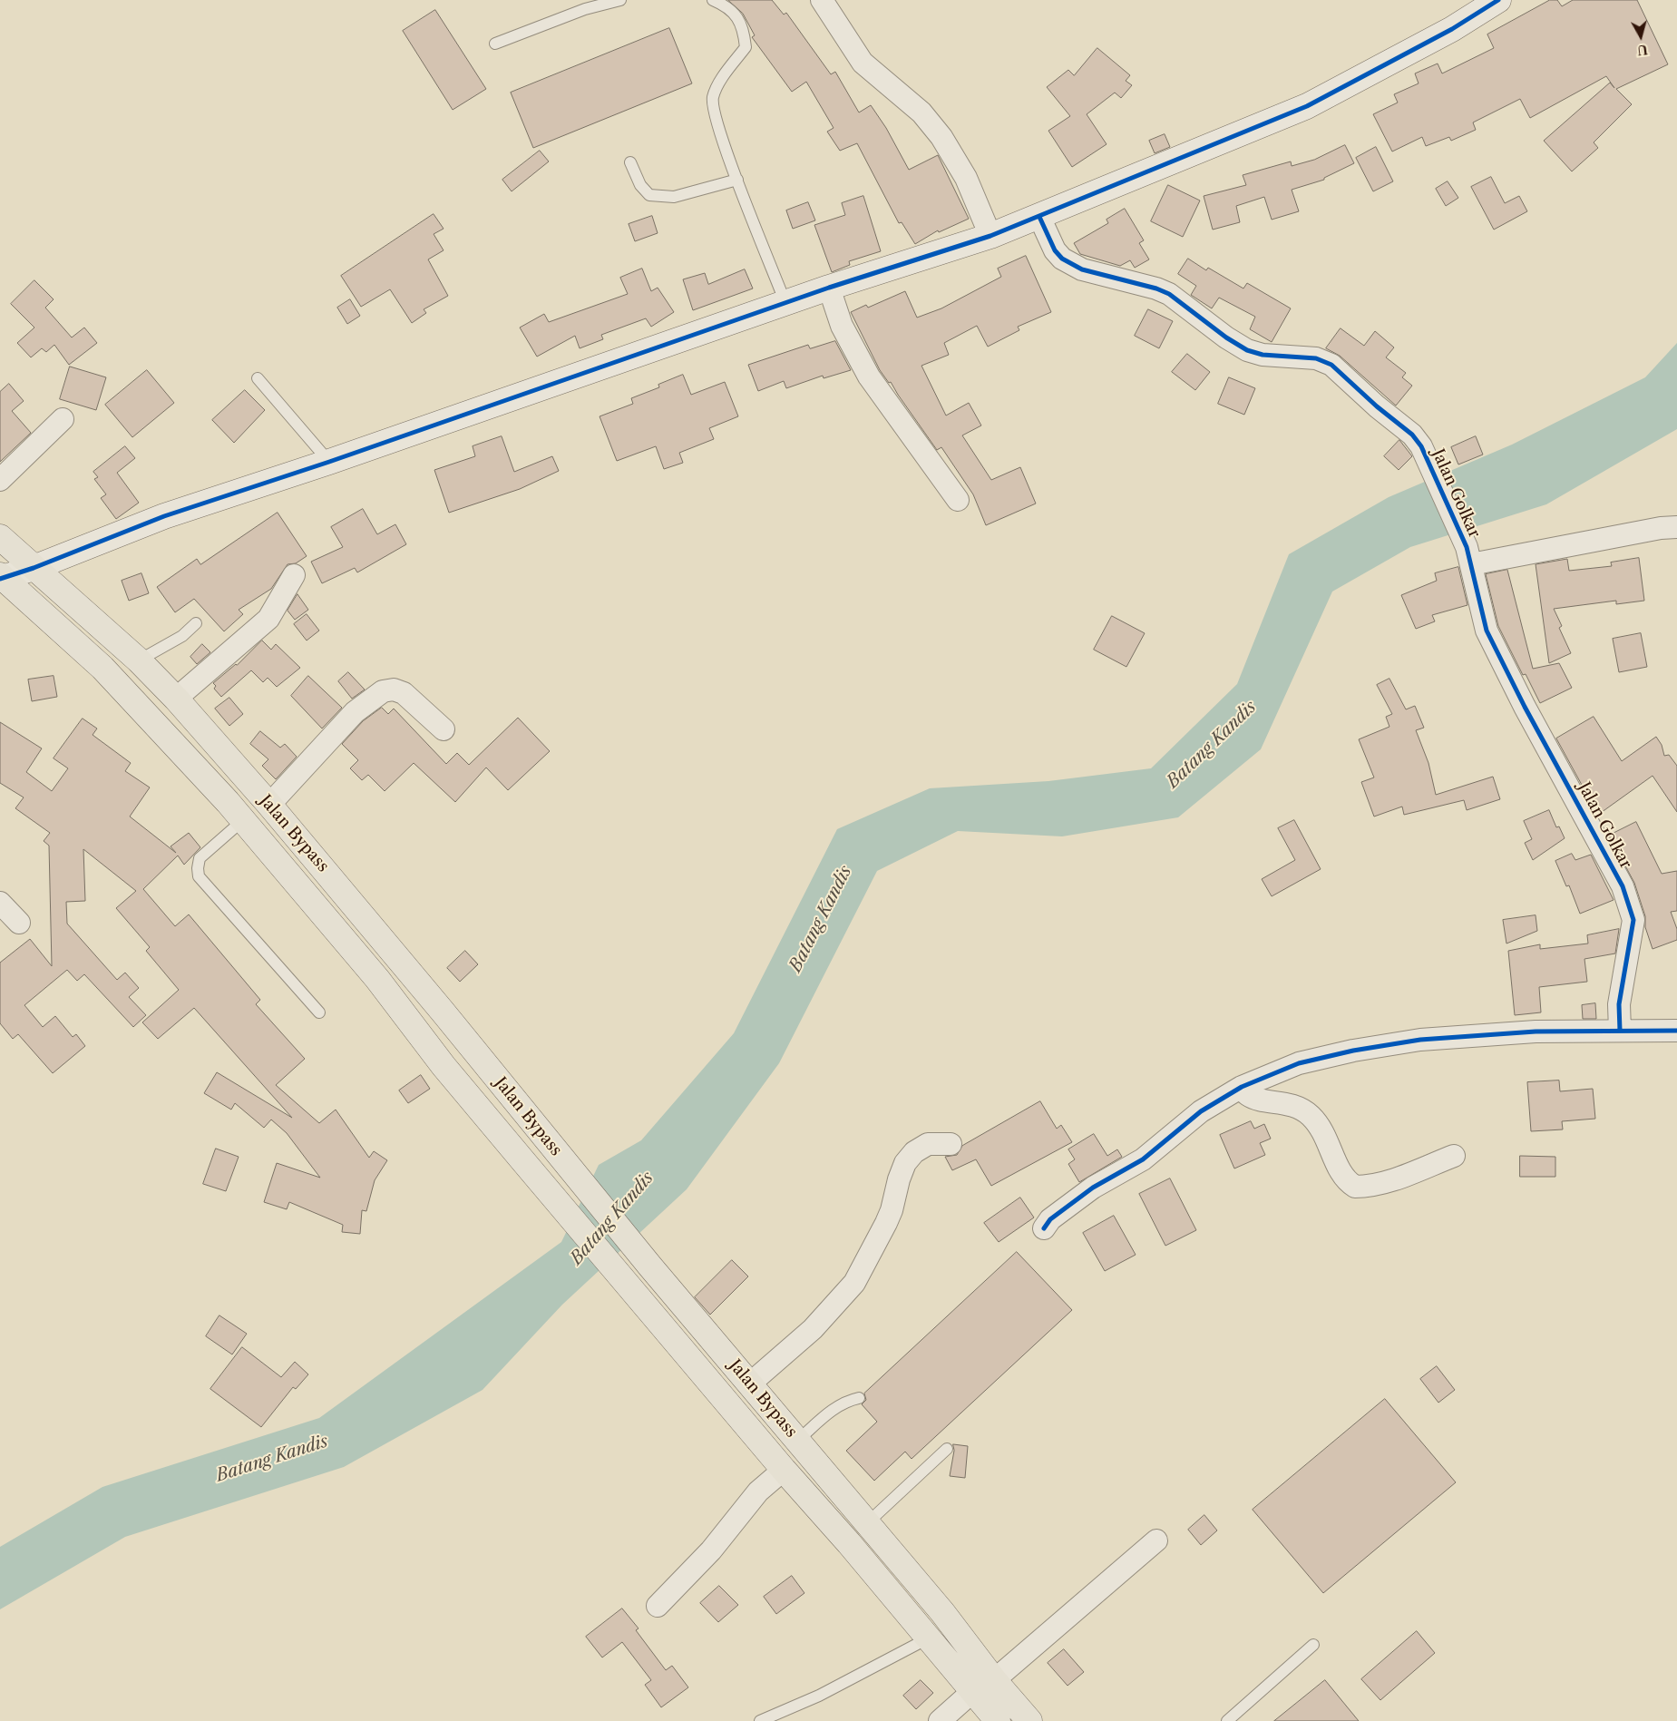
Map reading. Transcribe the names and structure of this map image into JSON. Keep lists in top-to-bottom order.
{
  "streets": {
    "highway": ["Jalan Bypass"],
    "street": ["Jalan Golkar"]
  },
  "water": ["Batang Kandis"],
  "north": "bottom"
}
